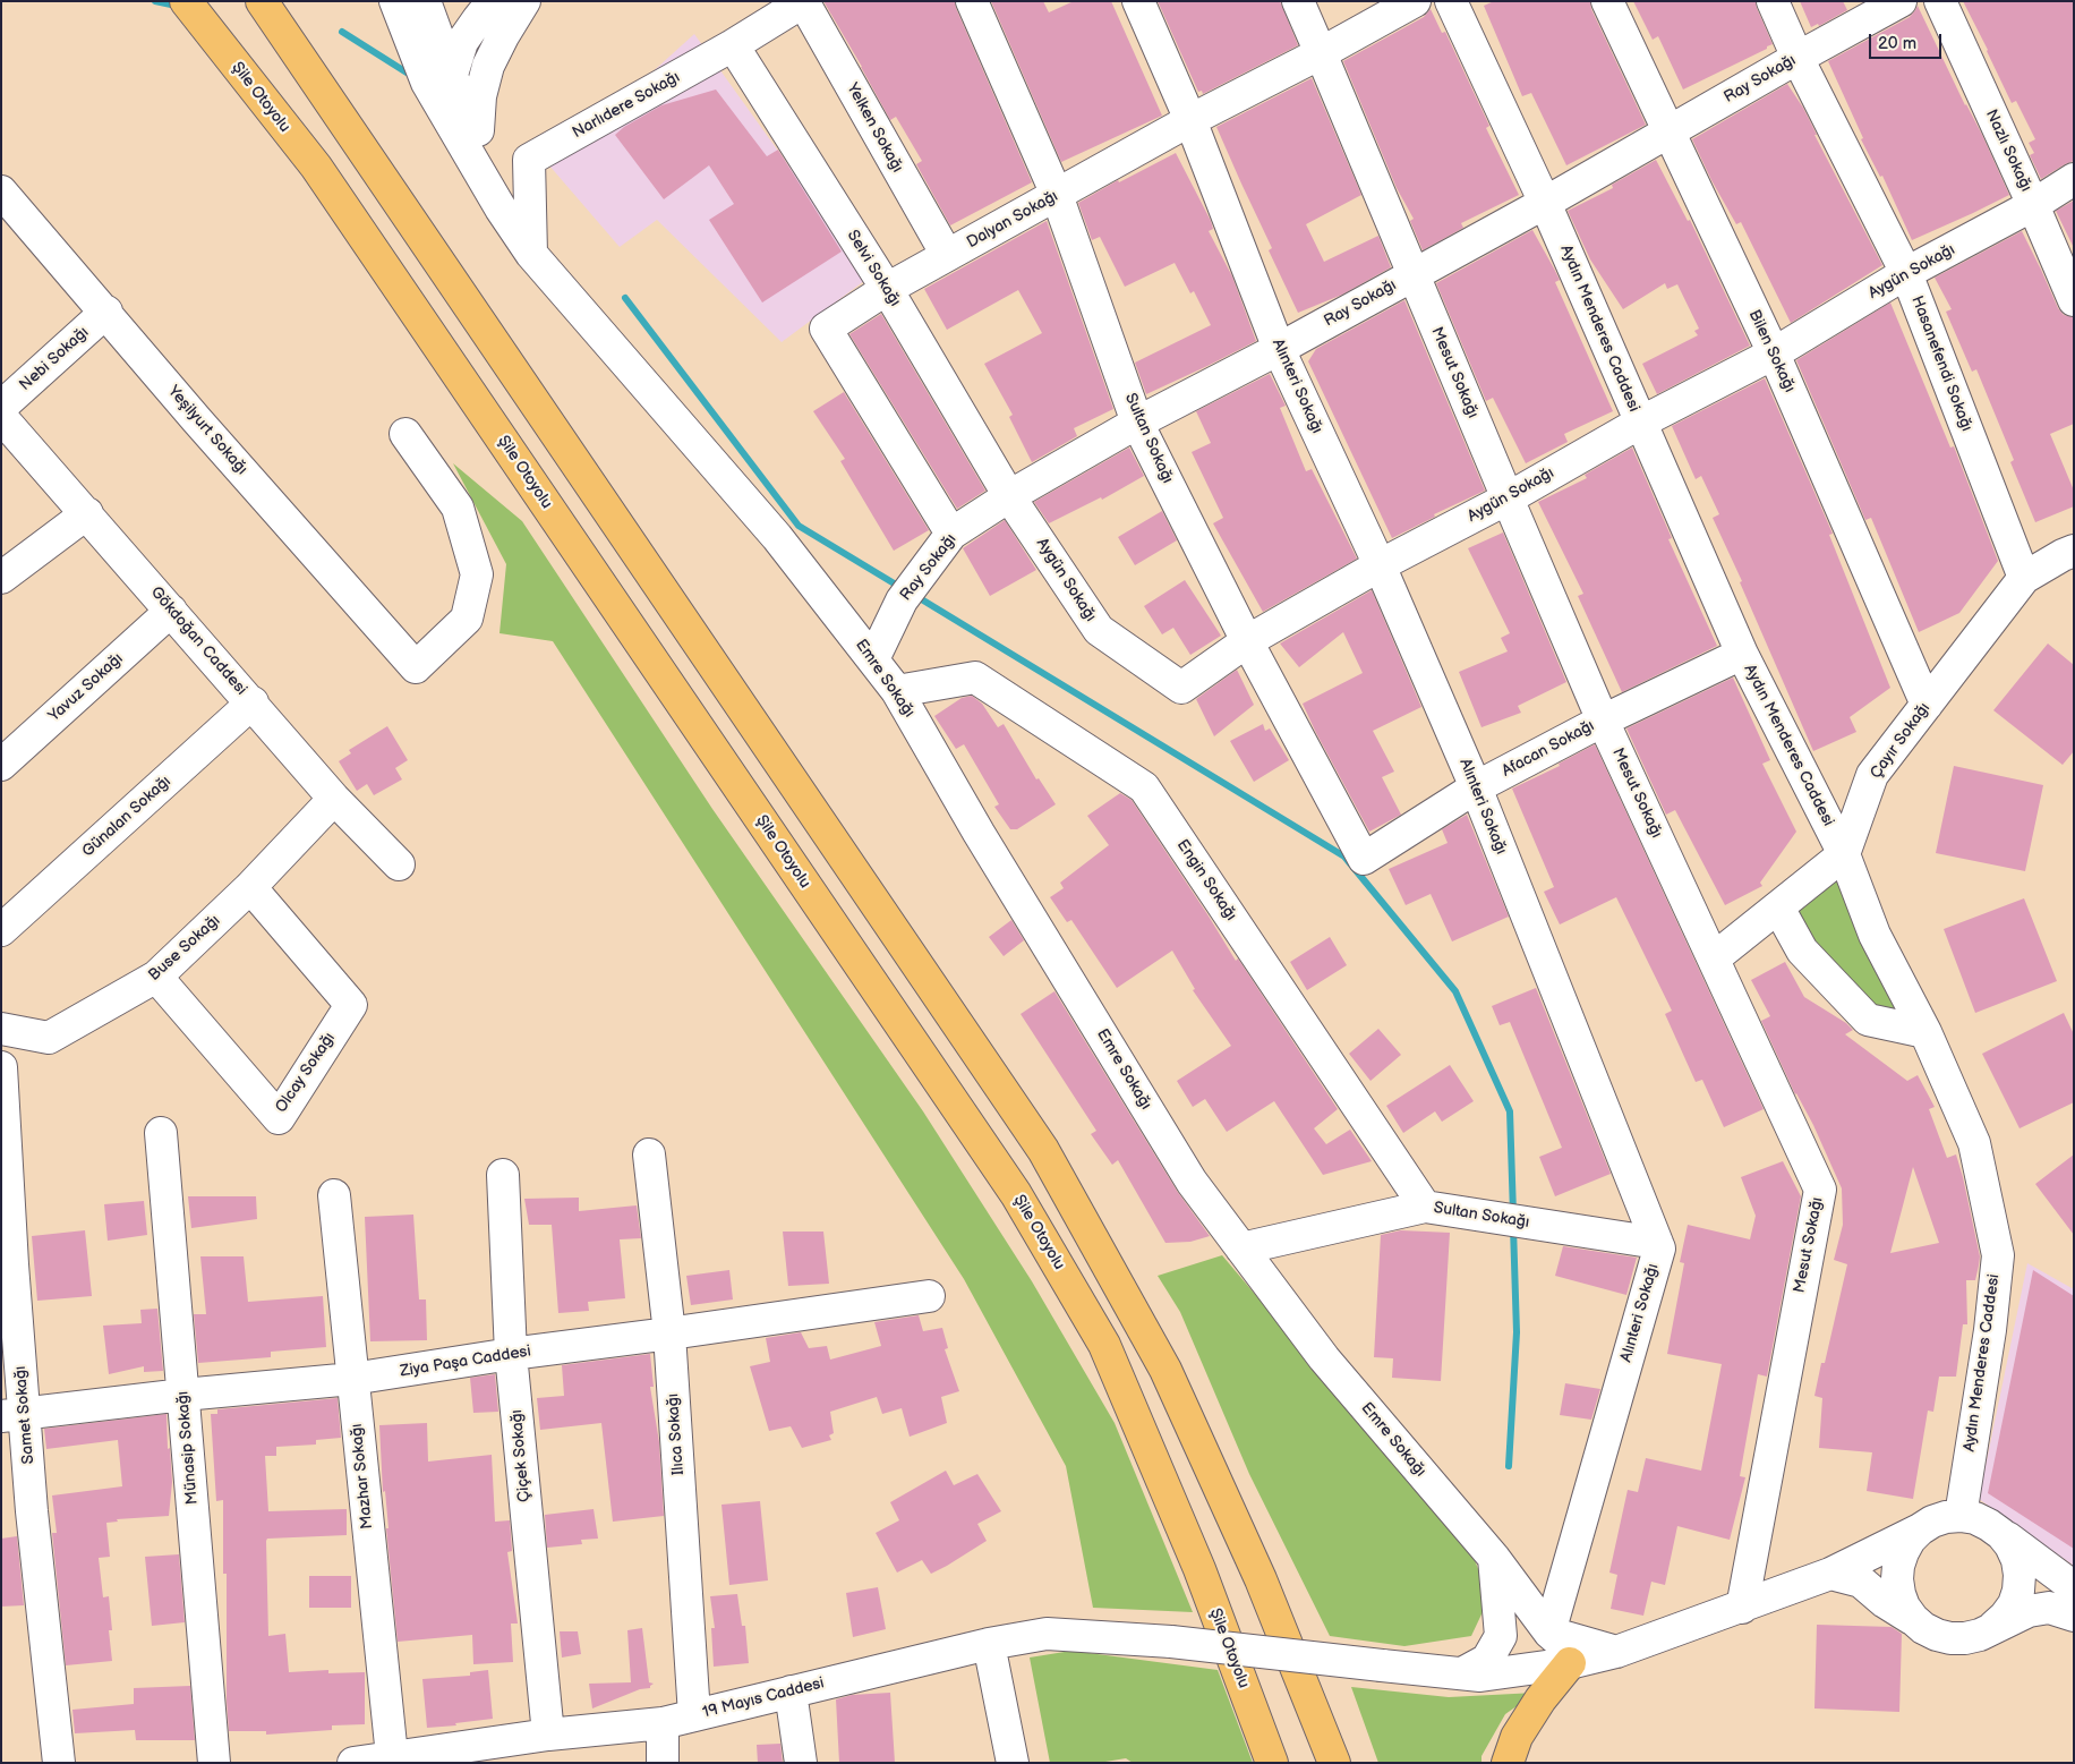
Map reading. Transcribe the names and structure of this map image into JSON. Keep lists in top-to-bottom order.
{
  "streets": {
    "highway": ["Şile Otoyolu"],
    "street": [
      "Ray Sokağı",
      "Narlıdere Sokağı",
      "Yelken Sokağı",
      "Nazlı Sokağı",
      "Dalyan Sokağı",
      "Selvi Sokağı",
      "Aygün Sokağı",
      "Aydın Menderes Caddesi",
      "Bilen Sokağı",
      "Nebi Sokağı",
      "Hasanefendi Sokağı",
      "Mesut Sokağı",
      "Alınteri Sokağı",
      "Yeşilyurt Sokağı",
      "Sultan Sokağı",
      "Gökdoğan Caddesi",
      "Emre Sokağı",
      "Yavuz Sokağı",
      "Çayır Sokağı",
      "Afacan Sokağı",
      "Günalan Sokağı",
      "Engin Sokağı",
      "Buse Sokağı",
      "Olcay Sokağı",
      "Ziya Paşa Caddesi",
      "Samet Sokağı",
      "Ilıca Sokağı",
      "Münasip Sokağı",
      "Çiçek Sokağı",
      "Mazhar Sokağı",
      "19 Mayıs Caddesi"
    ]
  },
  "crossings": [
    ["Ray Sokağı", "Dalyan Sokağı"],
    ["Ray Sokağı", "Selvi Sokağı"],
    ["Ray Sokağı", "Aygün Sokağı"],
    ["Ray Sokağı", "Aydın Menderes Caddesi"],
    ["Ray Sokağı", "Bilen Sokağı"],
    ["Ray Sokağı", "Hasanefendi Sokağı"],
    ["Ray Sokağı", "Mesut Sokağı"],
    ["Ray Sokağı", "Alınteri Sokağı"],
    ["Ray Sokağı", "Sultan Sokağı"],
    ["Ray Sokağı", "Emre Sokağı"],
    ["Narlıdere Sokağı", "Yelken Sokağı"],
    ["Narlıdere Sokağı", "Selvi Sokağı"],
    ["Narlıdere Sokağı", "Emre Sokağı"],
    ["Yelken Sokağı", "Dalyan Sokağı"],
    ["Nazlı Sokağı", "Aygün Sokağı"],
    ["Dalyan Sokağı", "Selvi Sokağı"],
    ["Dalyan Sokağı", "Mesut Sokağı"],
    ["Dalyan Sokağı", "Alınteri Sokağı"],
    ["Dalyan Sokağı", "Sultan Sokağı"],
    ["Selvi Sokağı", "Aygün Sokağı"],
    ["Aygün Sokağı", "Aydın Menderes Caddesi"],
    ["Aygün Sokağı", "Bilen Sokağı"],
    ["Aygün Sokağı", "Hasanefendi Sokağı"],
    ["Aygün Sokağı", "Mesut Sokağı"],
    ["Aygün Sokağı", "Alınteri Sokağı"],
    ["Aygün Sokağı", "Sultan Sokağı"],
    ["Aydın Menderes Caddesi", "Çayır Sokağı"],
    ["Aydın Menderes Caddesi", "Afacan Sokağı"],
    ["Aydın Menderes Caddesi", "19 Mayıs Caddesi"],
    ["Bilen Sokağı", "Çayır Sokağı"],
    ["Nebi Sokağı", "Yeşilyurt Sokağı"],
    ["Hasanefendi Sokağı", "Çayır Sokağı"],
    ["Mesut Sokağı", "Afacan Sokağı"],
    ["Mesut Sokağı", "19 Mayıs Caddesi"],
    ["Alınteri Sokağı", "Sultan Sokağı"],
    ["Alınteri Sokağı", "Emre Sokağı"],
    ["Alınteri Sokağı", "Afacan Sokağı"],
    ["Sultan Sokağı", "Emre Sokağı"],
    ["Sultan Sokağı", "Afacan Sokağı"],
    ["Sultan Sokağı", "Engin Sokağı"],
    ["Gökdoğan Caddesi", "Yavuz Sokağı"],
    ["Gökdoğan Caddesi", "Günalan Sokağı"],
    ["Gökdoğan Caddesi", "Buse Sokağı"],
    ["Emre Sokağı", "Engin Sokağı"],
    ["Emre Sokağı", "19 Mayıs Caddesi"],
    ["Buse Sokağı", "Olcay Sokağı"],
    ["Ziya Paşa Caddesi", "Samet Sokağı"],
    ["Ziya Paşa Caddesi", "Ilıca Sokağı"],
    ["Ziya Paşa Caddesi", "Münasip Sokağı"],
    ["Ziya Paşa Caddesi", "Çiçek Sokağı"],
    ["Ziya Paşa Caddesi", "Mazhar Sokağı"],
    ["Ilıca Sokağı", "19 Mayıs Caddesi"],
    ["Çiçek Sokağı", "19 Mayıs Caddesi"],
    ["Mazhar Sokağı", "19 Mayıs Caddesi"]
  ],
  "scale_bar": "20 m"
}
